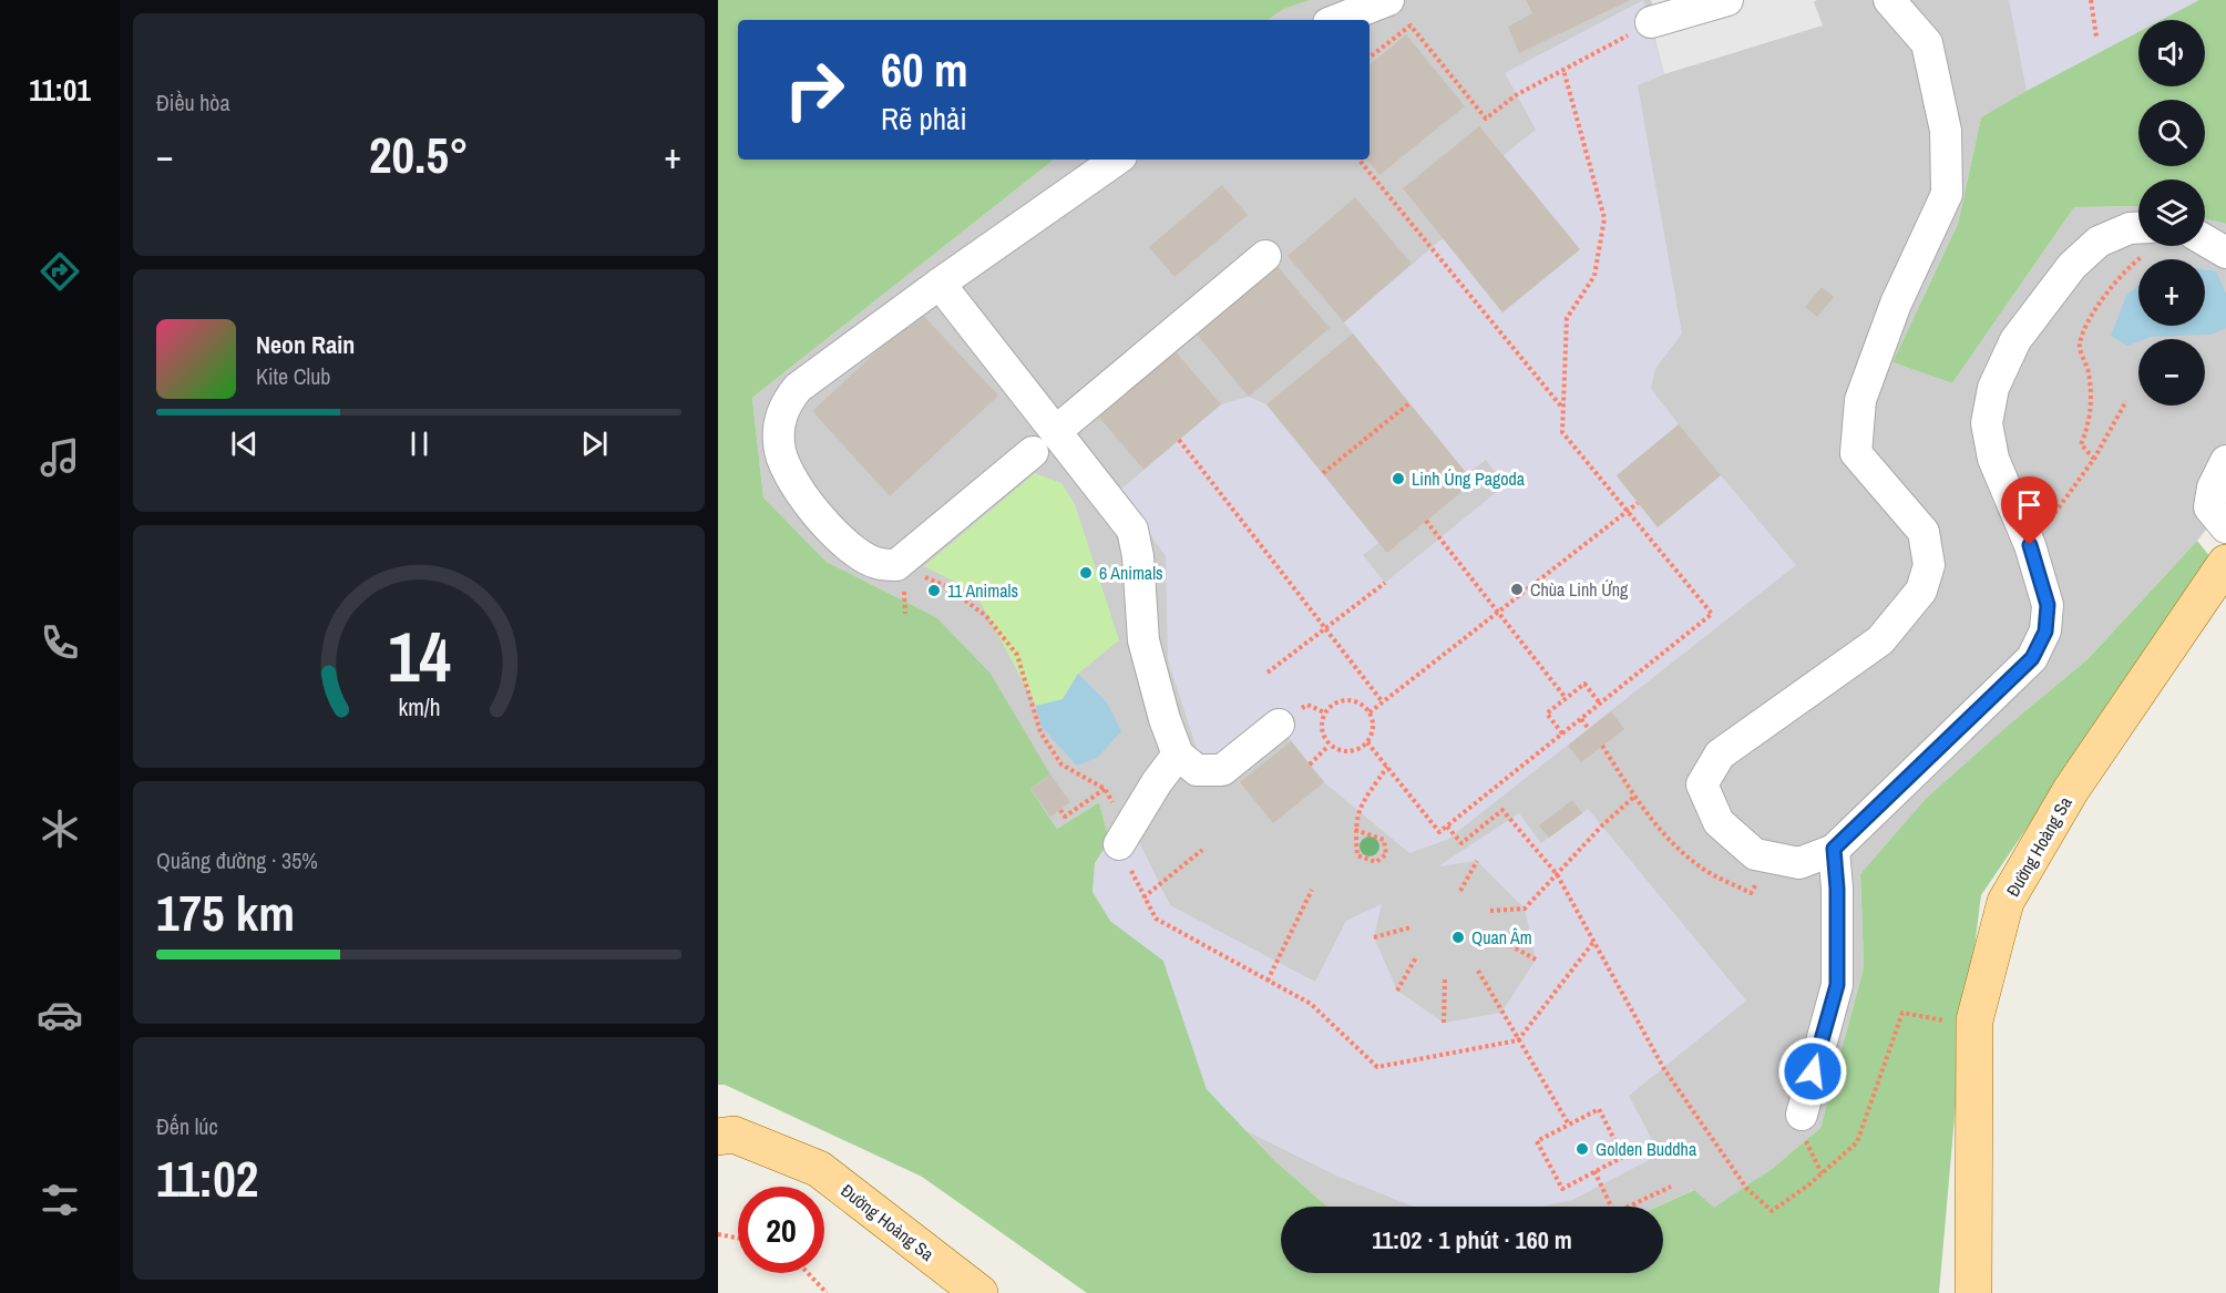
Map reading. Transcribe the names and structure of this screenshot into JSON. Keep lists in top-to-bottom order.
{
  "streets": {
    "main road": ["Đường Hoàng Sa"]
  },
  "places": [
    "Linh Úng Pagoda",
    "6 Animals",
    "Chùa Linh Ứng",
    "11 Animals",
    "Quan Âm",
    "Golden Buddha"
  ],
  "page": {
    "tabs": "11:01",
    "tile": [
      "Điều hòa",
      ["Quãng đường · 35%", "175 km"],
      ["Đến lúc", "11:02"]
    ],
    "map_buttons": ["+", "−"],
    "turn": ["60 m", "Rẽ phải"],
    "heat": ["−", "20.5°", "+"],
    "song": ["Neon Rain", "Kite Club"],
    "limit": "20",
    "trip": "11:02 · 1 phút · 160 m",
    "gauge": ["14", "km/h"]
  }
}
